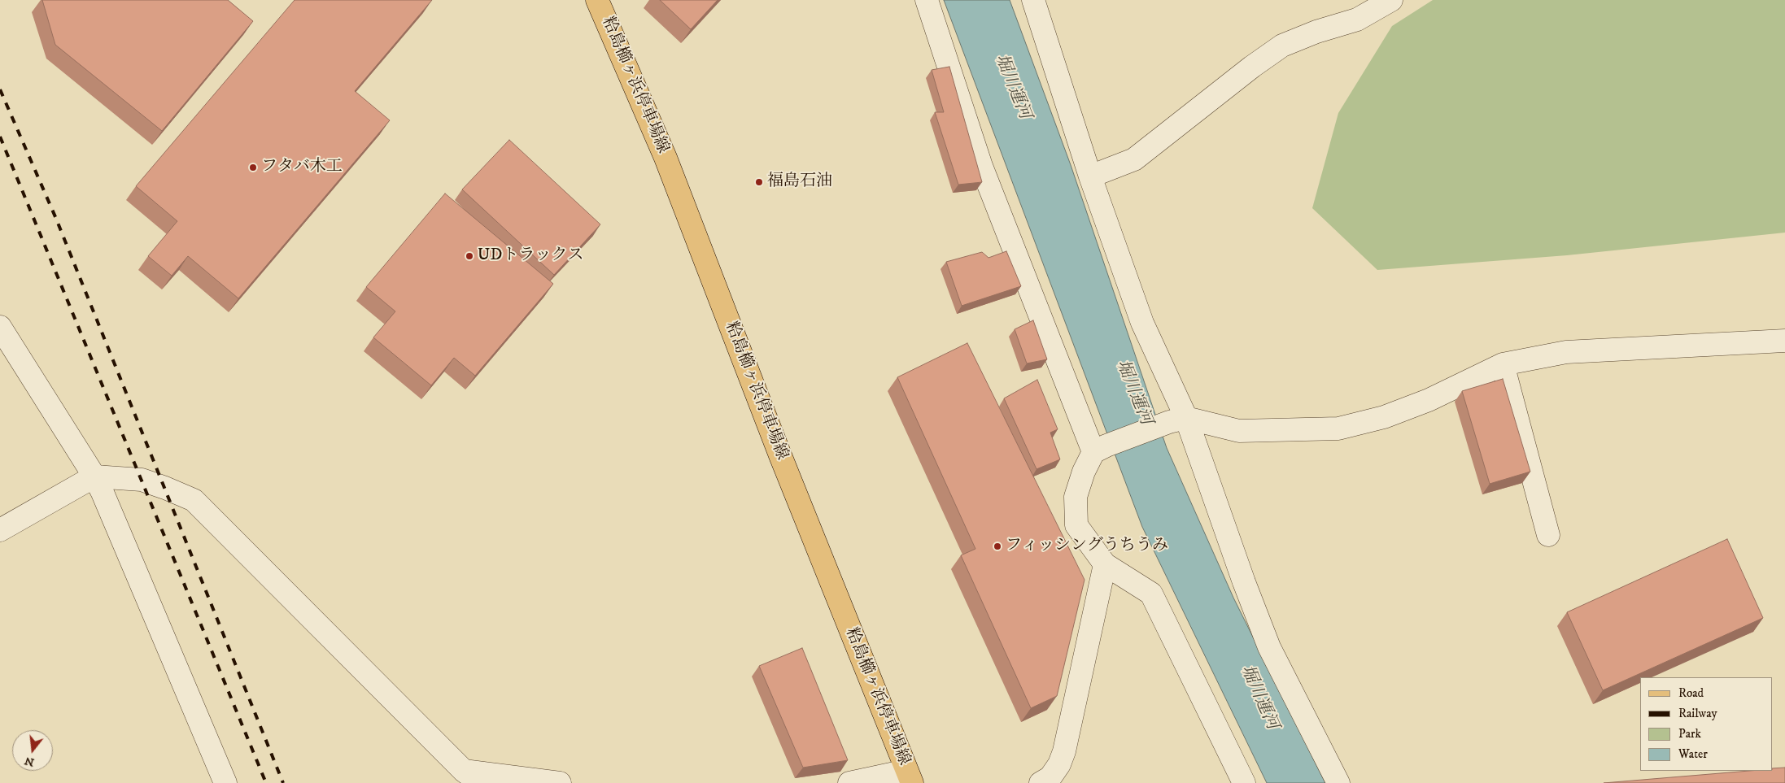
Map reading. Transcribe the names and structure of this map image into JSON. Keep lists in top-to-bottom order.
{
  "streets": {
    "main road": ["粭島櫛ヶ浜停車場線"]
  },
  "water": ["堀川運河"],
  "places": [
    "フタバ木工",
    "福島石油",
    "UDトラックス",
    "フィッシングうちうみ"
  ],
  "legend": [
    "Road",
    "Railway",
    "Park",
    "Water"
  ],
  "north": "bottom"
}
